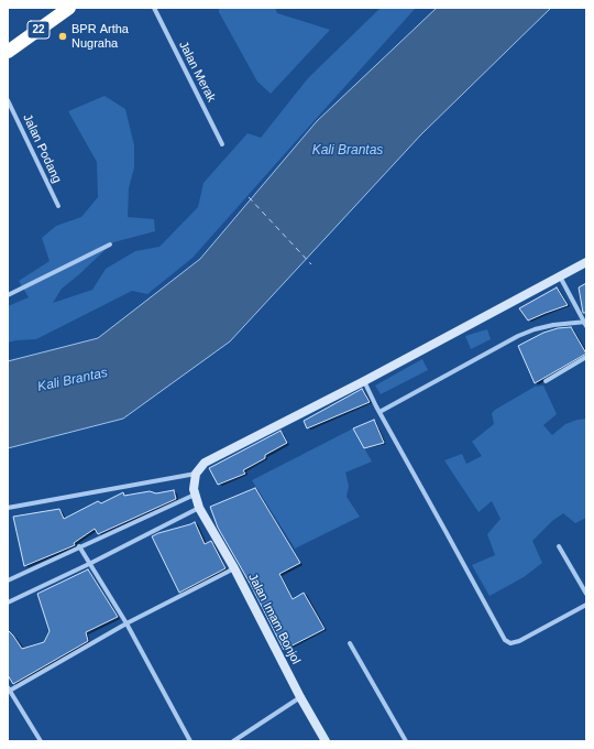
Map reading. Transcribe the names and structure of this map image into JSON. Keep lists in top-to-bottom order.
{
  "streets": {
    "highway": ["22"],
    "main road": ["Jalan Imam Bonjol"],
    "street": ["Jalan Merak", "Jalan Podang"]
  },
  "water": ["Kali Brantas"],
  "places": ["BPR Artha Nugraha"]
}
